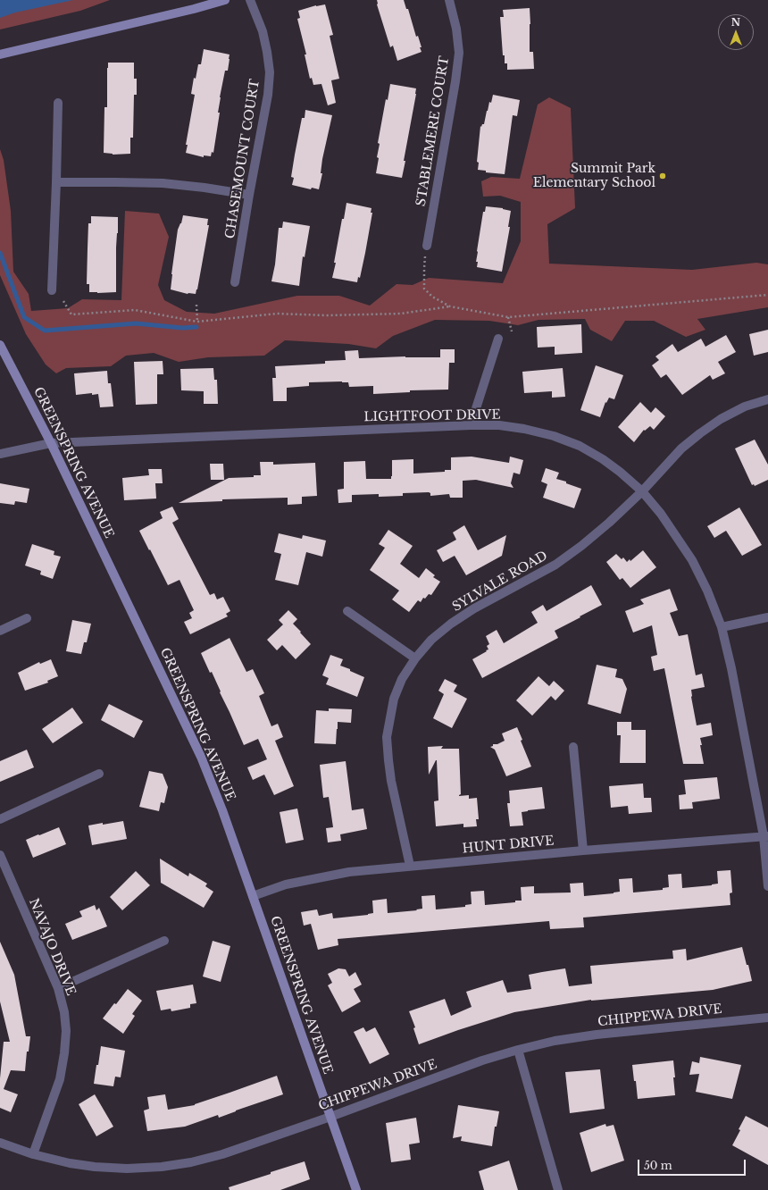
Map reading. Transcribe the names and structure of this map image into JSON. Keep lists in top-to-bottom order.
{
  "streets": {
    "main road": ["GREENSPRING AVENUE"],
    "street": [
      "STABLEMERE COURT",
      "CHASEMOUNT COURT",
      "LIGHTFOOT DRIVE",
      "SYLVALE ROAD",
      "HUNT DRIVE",
      "NAVAJO DRIVE",
      "CHIPPEWA DRIVE"
    ]
  },
  "crossings": [
    ["LIGHTFOOT DRIVE", "GREENSPRING AVENUE"],
    ["LIGHTFOOT DRIVE", "SYLVALE ROAD"],
    ["LIGHTFOOT DRIVE", "HUNT DRIVE"],
    ["GREENSPRING AVENUE", "HUNT DRIVE"],
    ["GREENSPRING AVENUE", "CHIPPEWA DRIVE"],
    ["SYLVALE ROAD", "HUNT DRIVE"],
    ["NAVAJO DRIVE", "CHIPPEWA DRIVE"]
  ],
  "places": ["Summit Park Elementary School"],
  "scale_bar": "50 m",
  "north": "top"
}
